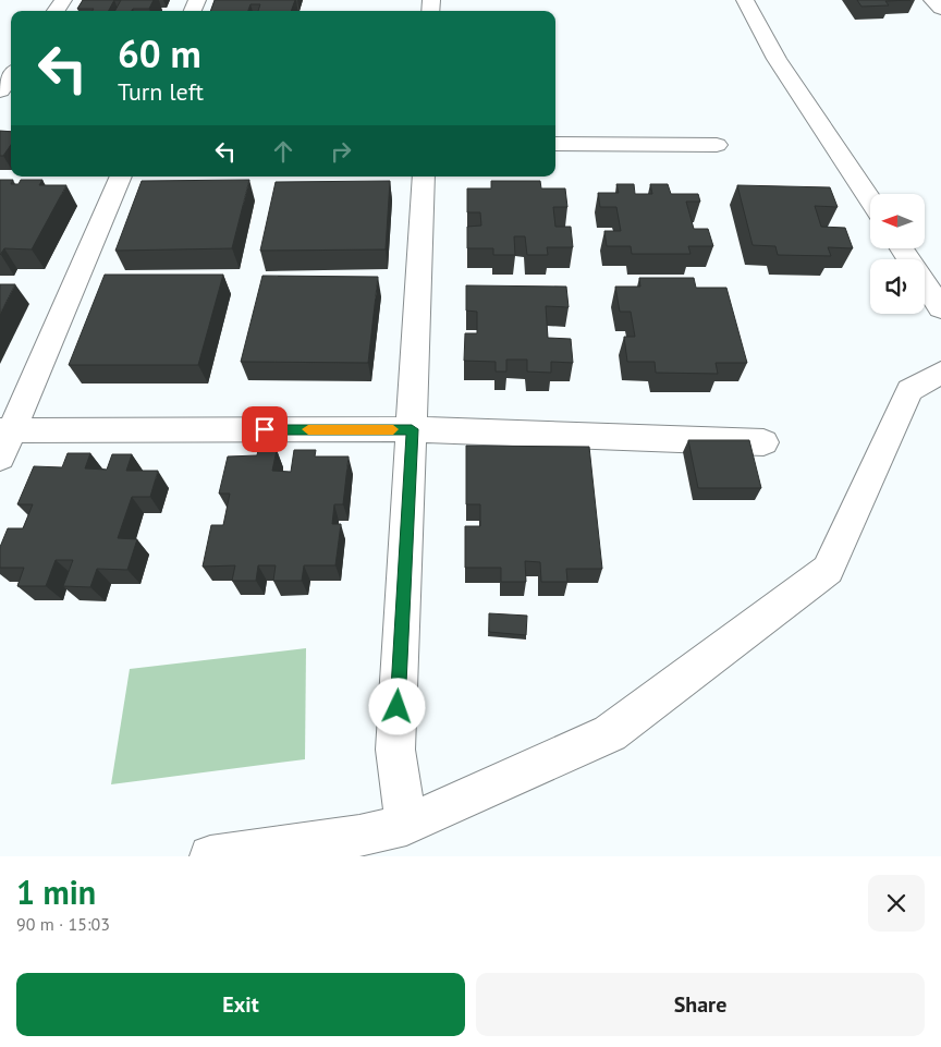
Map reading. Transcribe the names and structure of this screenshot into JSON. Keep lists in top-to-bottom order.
{
  "north": "left",
  "page": {
    "turn": ["60 m", "Turn left"],
    "heading": ["1 min", "90 m · 15:03"],
    "buttons": ["Exit", "Share"]
  }
}
